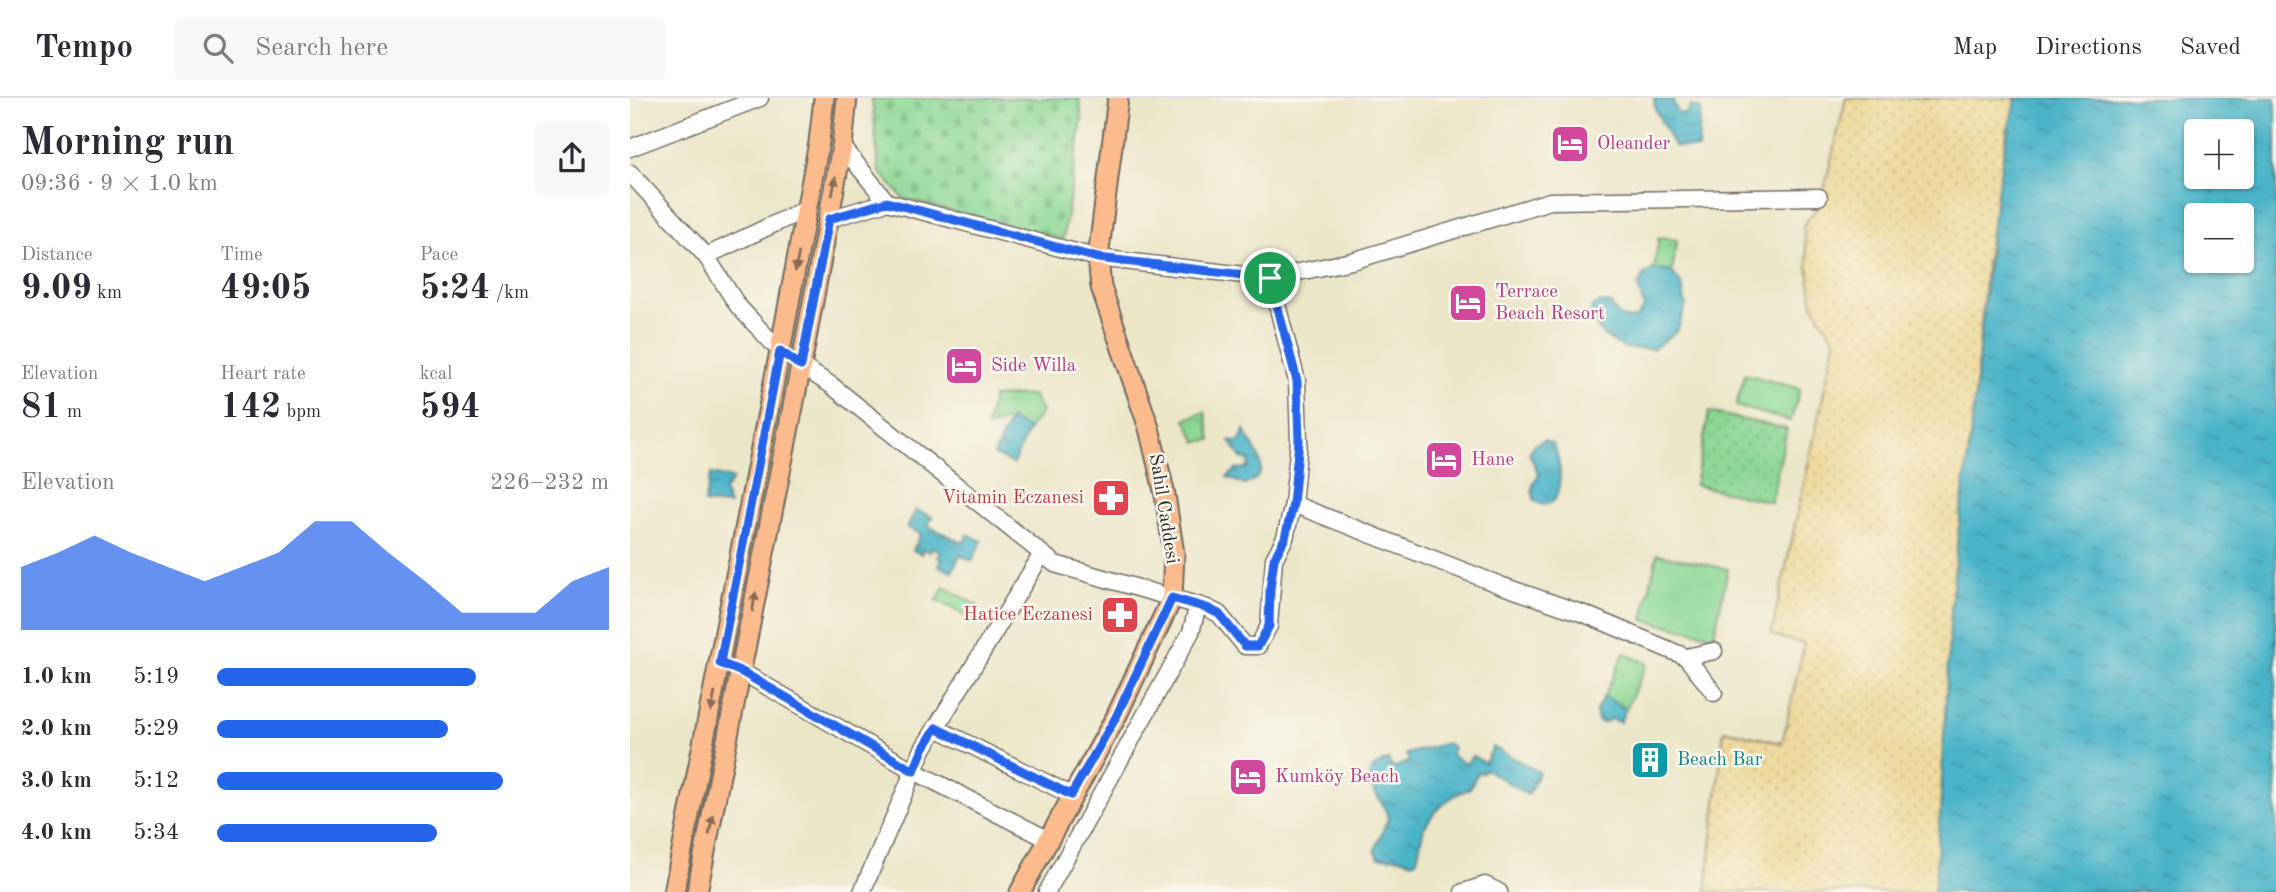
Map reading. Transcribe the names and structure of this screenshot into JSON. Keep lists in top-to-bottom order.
{
  "streets": {
    "main road": ["Sahil Caddesi"]
  },
  "places": {
    "hotel": [
      "Oleander",
      "Terrace Beach Resort",
      "Side Willa",
      "Hane",
      "Kumköy Beach"
    ],
    "pharmacy": ["Vitamin Eczanesi", "Hatice Eczanesi"],
    "building": ["Beach Bar"]
  },
  "page": {
    "header": "Tempo",
    "search": "Search here",
    "nav": ["Map", "Directions", "Saved"],
    "heading": ["Morning run", "09:36 · 9 × 1.0 km"],
    "map_buttons": ["+", "−"],
    "stats": [
      ["Distance", "9.09 km"],
      ["Time", "49:05"],
      ["Pace", "5:24 /km"],
      ["Elevation", "81 m"],
      ["Heart rate", "142 bpm"],
      ["kcal", "594"]
    ],
    "chart": ["Elevation", "226–232 m"],
    "list": [
      {
        "name": "1.0 km",
        "note": "5:19"
      },
      {
        "name": "2.0 km",
        "note": "5:29"
      },
      {
        "name": "3.0 km",
        "note": "5:12"
      },
      {
        "name": "4.0 km",
        "note": "5:34"
      }
    ]
  }
}
